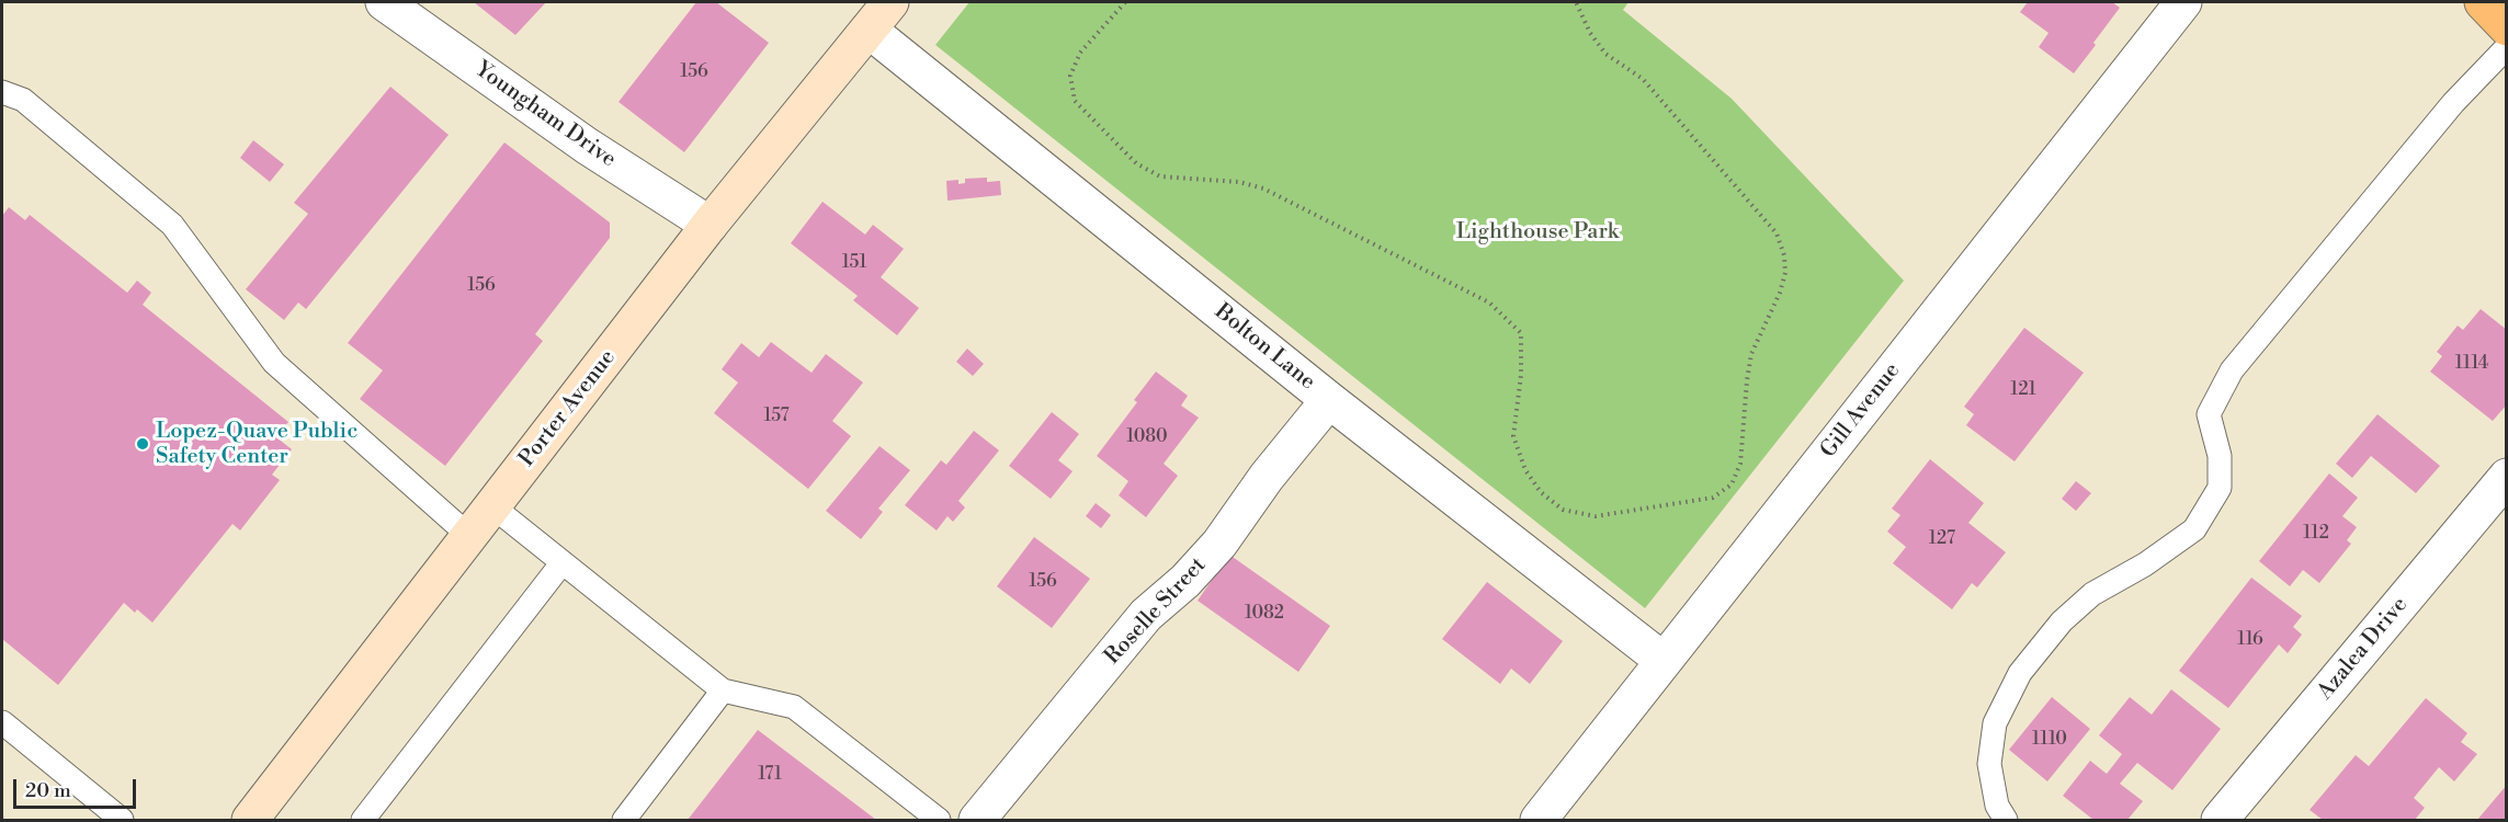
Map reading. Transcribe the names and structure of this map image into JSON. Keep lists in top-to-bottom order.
{
  "streets": {
    "main road": ["Porter Avenue"],
    "street": [
      "Youngham Drive",
      "Bolton Lane",
      "Gill Avenue",
      "Roselle Street",
      "Azalea Drive"
    ]
  },
  "crossings": [
    ["Youngham Drive", "Porter Avenue"],
    ["Bolton Lane", "Porter Avenue"],
    ["Bolton Lane", "Gill Avenue"],
    ["Bolton Lane", "Roselle Street"]
  ],
  "parks": ["Lighthouse Park"],
  "places": ["Lopez-Quave Public Safety Center"],
  "house_numbers": [
    "156",
    "151",
    "156",
    "1114",
    "121",
    "157",
    "1080",
    "112",
    "127",
    "156",
    "1082",
    "116",
    "1110",
    "171"
  ],
  "scale_bar": "20 m"
}
